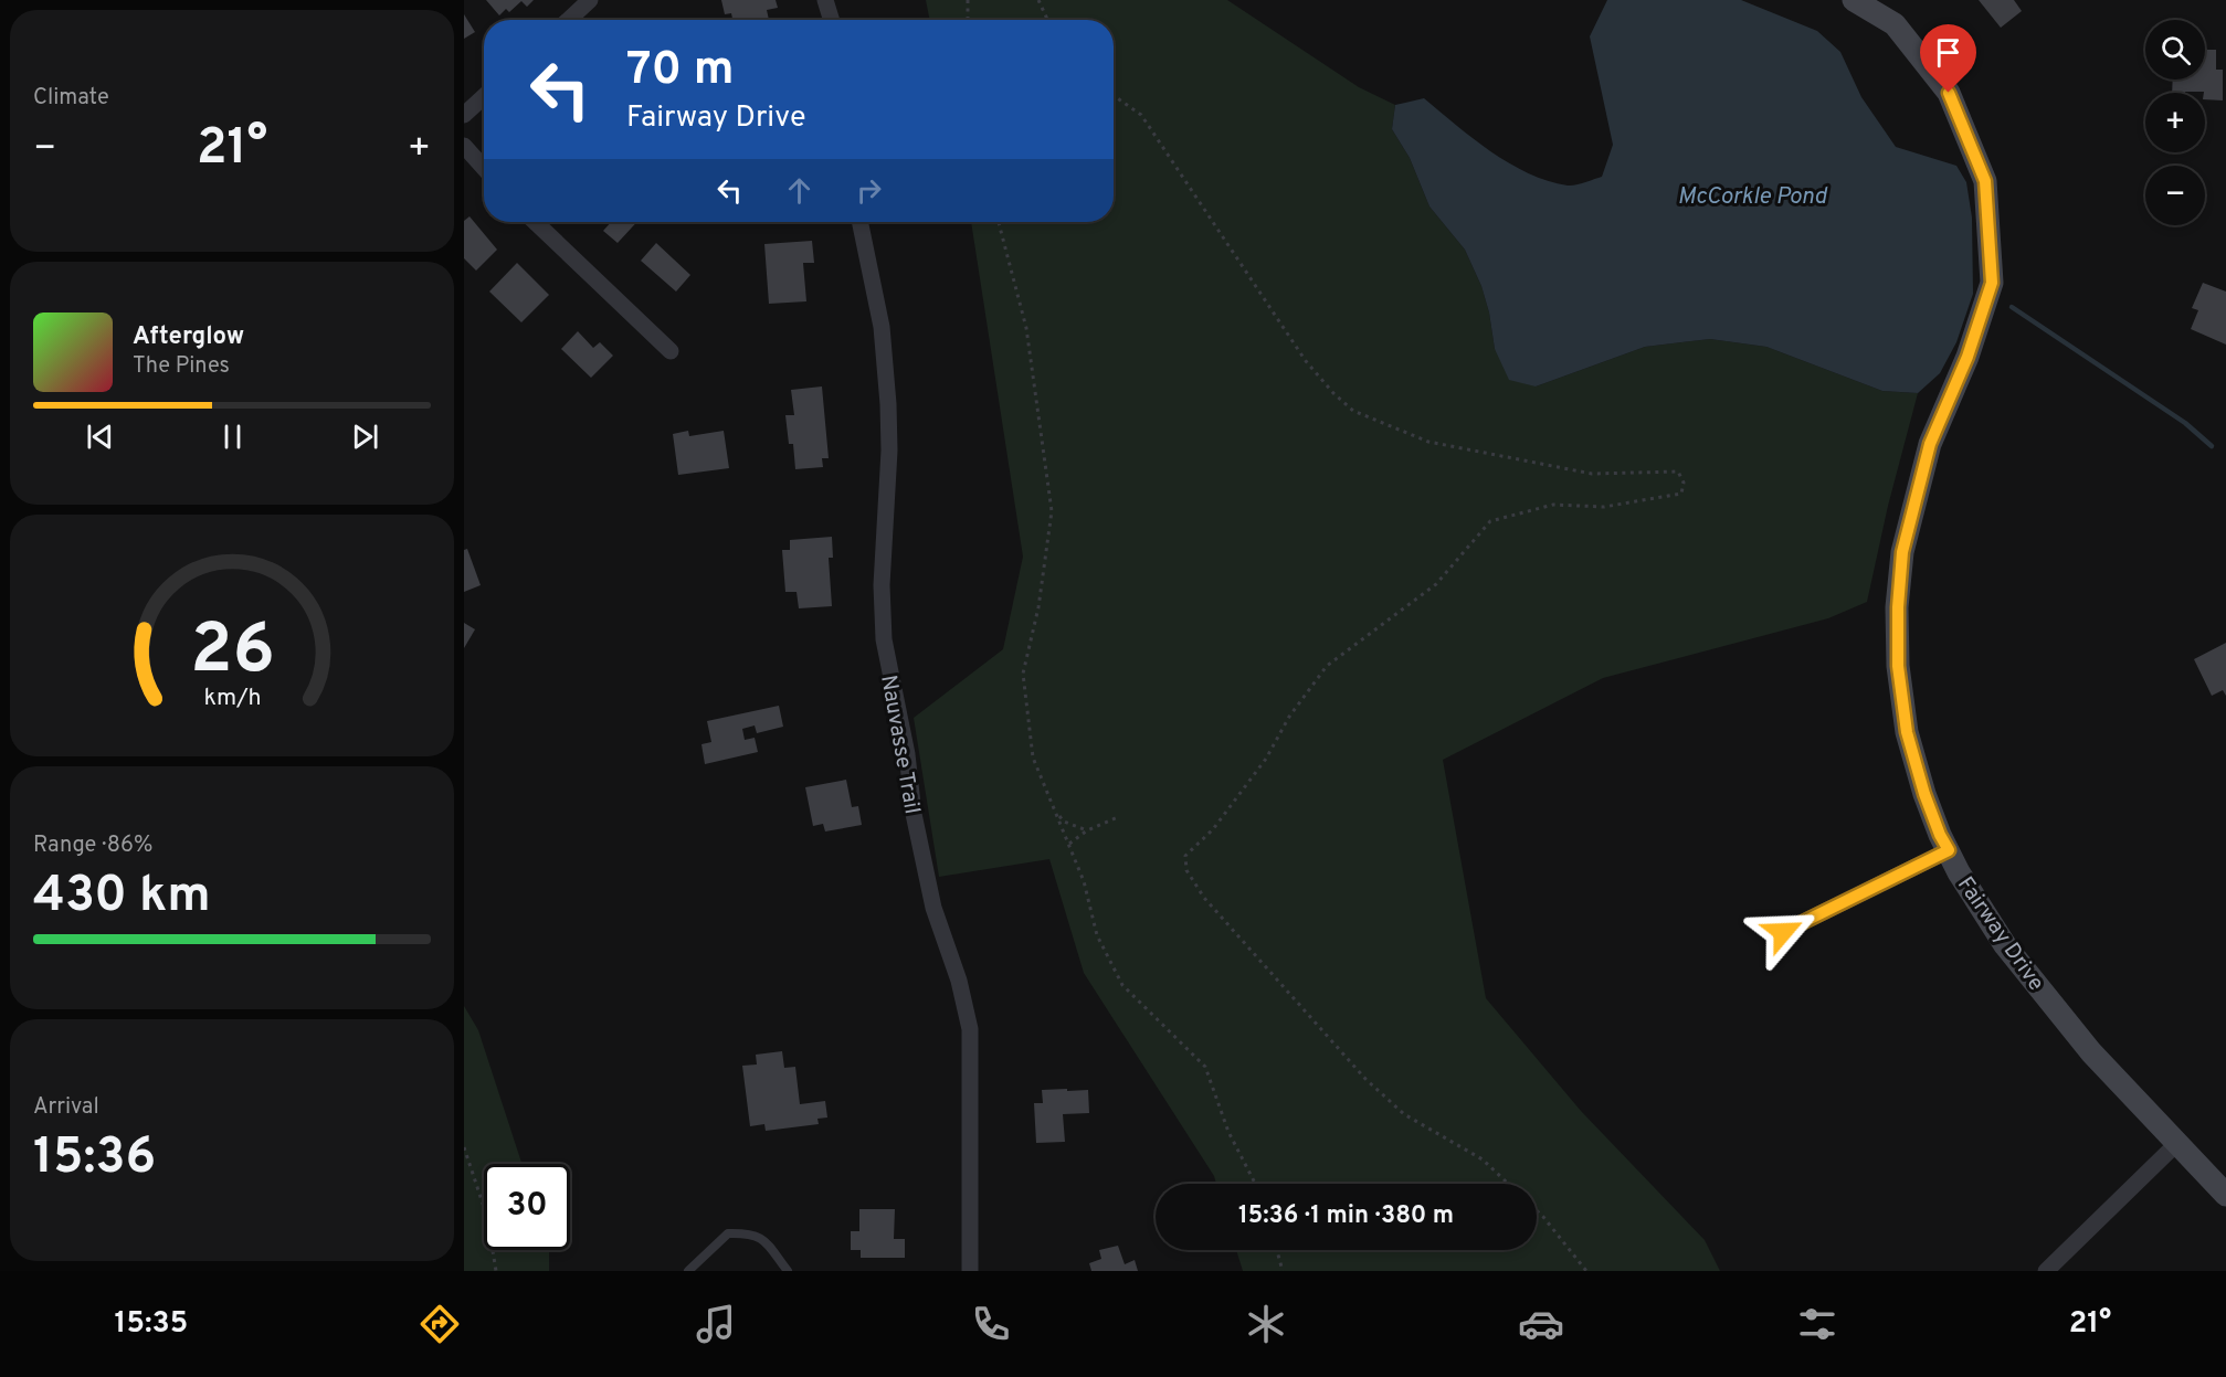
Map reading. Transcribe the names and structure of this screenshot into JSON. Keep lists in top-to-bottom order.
{
  "streets": {
    "street": ["Nauvasse Trail", "Fairway Drive"]
  },
  "water": ["McCorkle Pond"],
  "page": {
    "tile": [
      "Climate",
      ["Range · 86%", "430 km"],
      ["Arrival", "15:36"]
    ],
    "map_buttons": ["+", "−"],
    "turn": ["70 m", "Fairway Drive"],
    "heat": ["−", "21°", "+"],
    "song": ["Afterglow", "The Pines"],
    "limit": "30",
    "trip": "15:36 · 1 min · 380 m",
    "tabs": ["15:35", "21°"],
    "gauge": ["26", "km/h"]
  }
}
